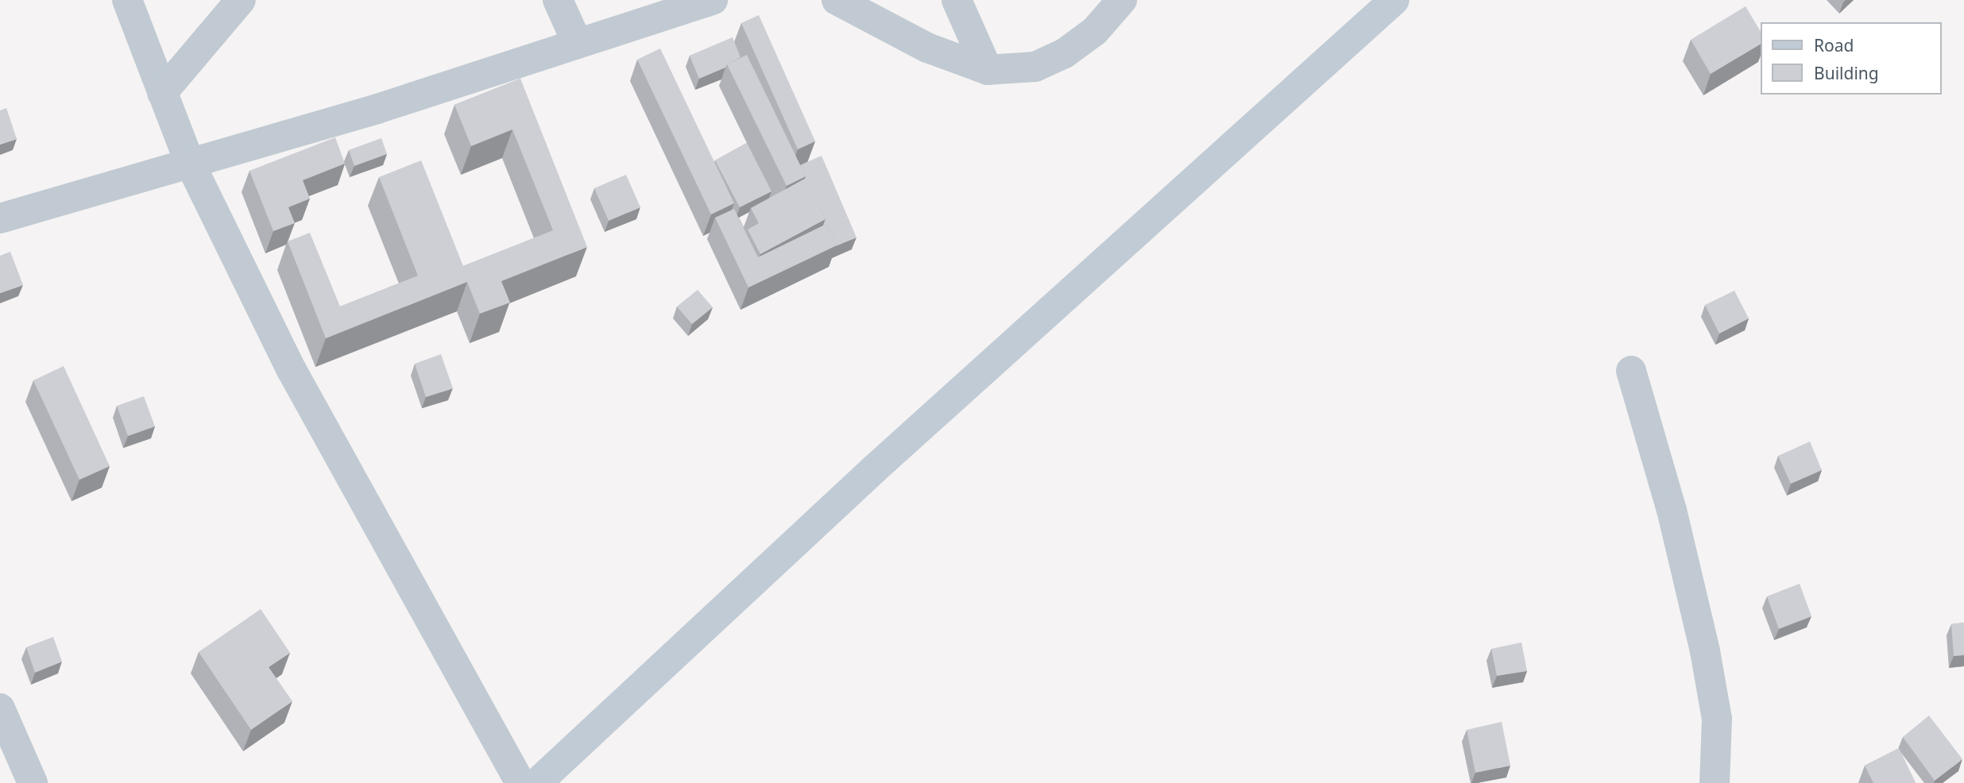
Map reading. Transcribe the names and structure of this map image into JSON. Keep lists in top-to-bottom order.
{
  "legend": ["Road", "Building"]
}
